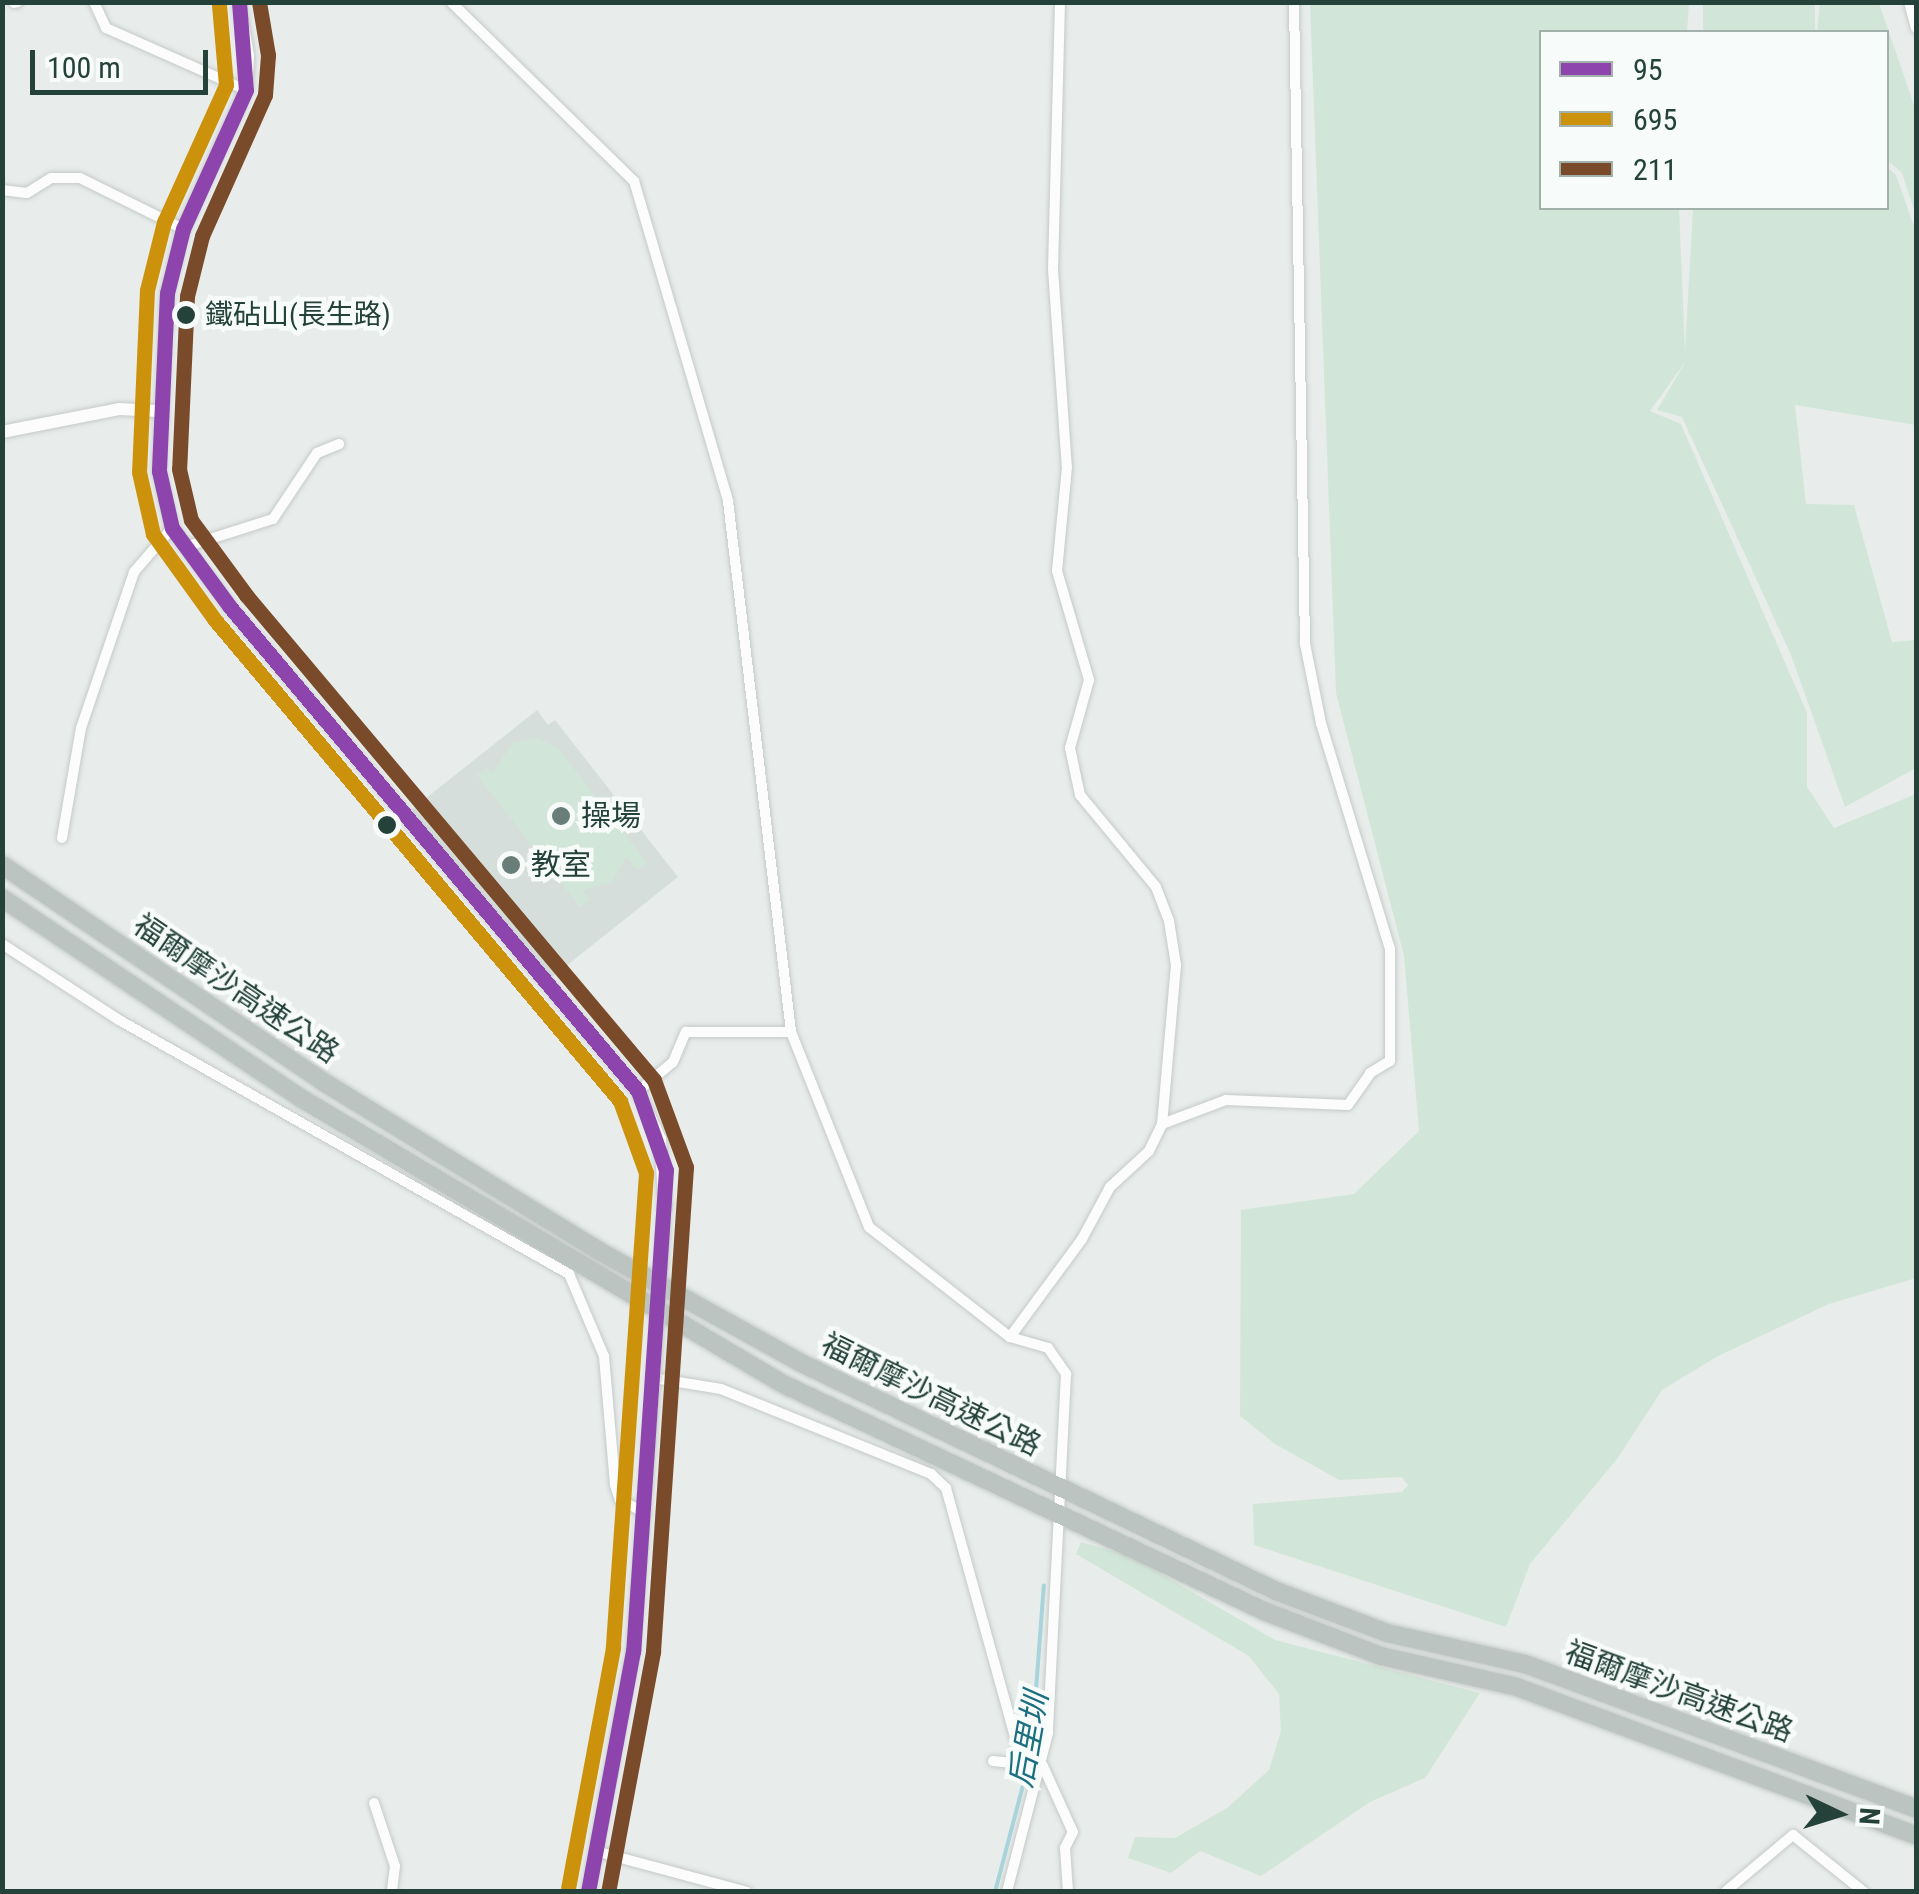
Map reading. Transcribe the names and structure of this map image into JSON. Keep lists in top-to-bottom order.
{
  "streets": {
    "highway": ["福爾摩沙高速公路"]
  },
  "water": ["后里圳"],
  "places": ["鐵砧山(長生路)", "操場", "教室"],
  "lines": ["transit line 95", "transit line 211", "transit line 695"],
  "legend": ["95", "695", "211"],
  "scale_bar": "100 m",
  "north": "right"
}
